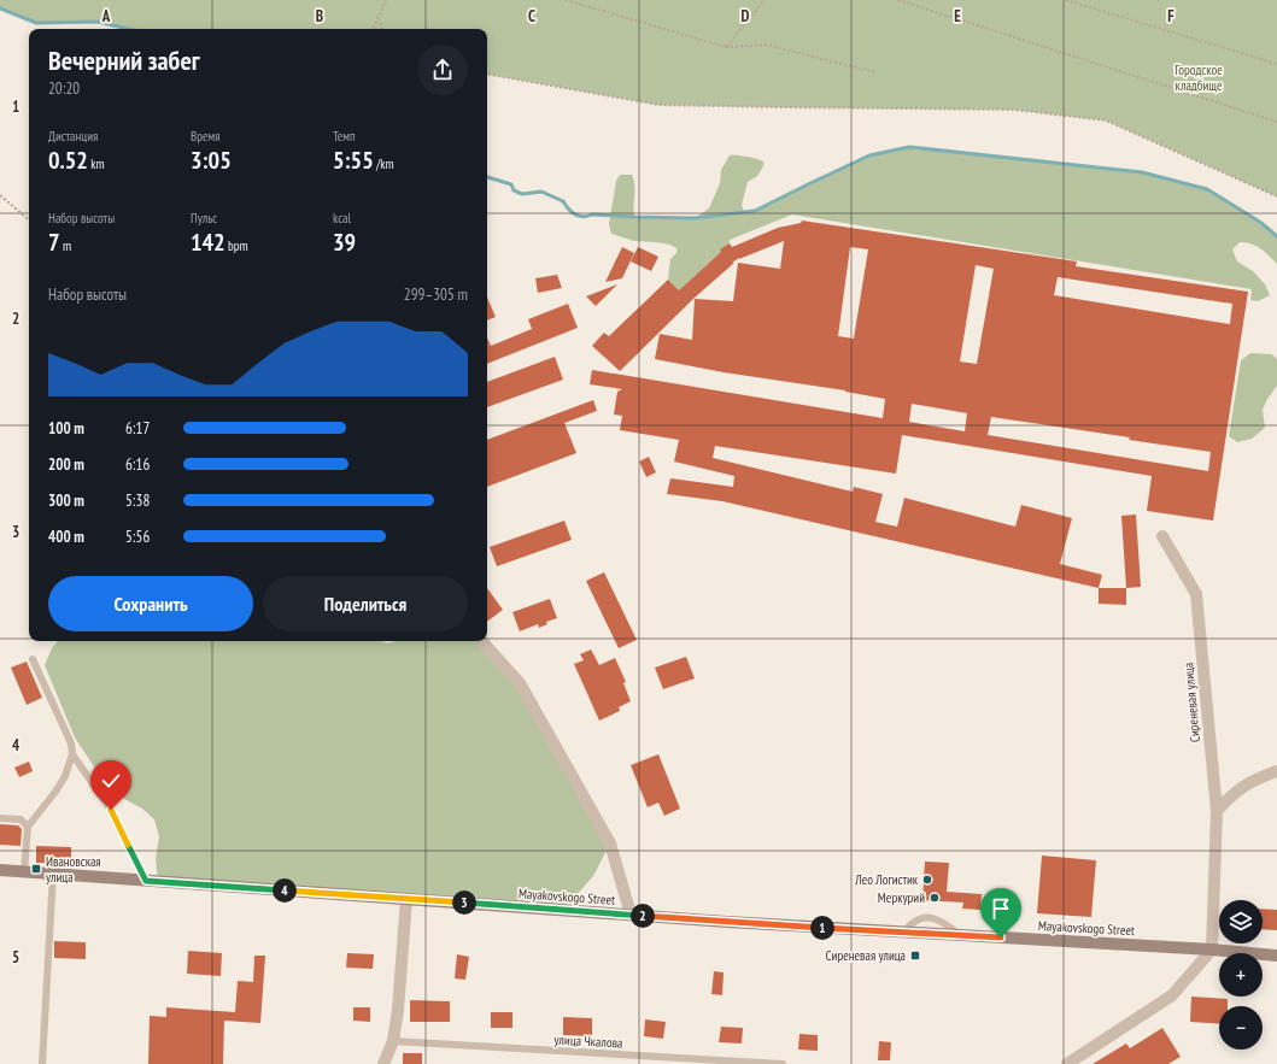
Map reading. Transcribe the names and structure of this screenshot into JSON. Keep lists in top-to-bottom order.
{
  "streets": {
    "street": ["Сиреневая улица", "Mayakovskogo Street"],
    "lane": ["улица Чкалова"]
  },
  "crossings": [
    ["Сиреневая улица", "Mayakovskogo Street"]
  ],
  "parks": ["Городское кладбище"],
  "places": {
    "transit": ["Ивановская улица", "Сиреневая улица"],
    "other": ["Лео Логистик", "Меркурий"]
  },
  "page": {
    "heading": ["Вечерний забег", "20:20"],
    "stats": [
      ["Дистанция", "0.52 km"],
      ["Время", "3:05"],
      ["Темп", "5:55 /km"],
      ["Набор высоты", "7 m"],
      ["Пульс", "142 bpm"],
      ["kcal", "39"]
    ],
    "chart": ["Набор высоты", "299–305 m"],
    "list": [
      {
        "name": "100 m",
        "note": "6:17"
      },
      {
        "name": "200 m",
        "note": "6:16"
      },
      {
        "name": "300 m",
        "note": "5:38"
      },
      {
        "name": "400 m",
        "note": "5:56"
      }
    ],
    "buttons": ["Сохранить", "Поделиться"],
    "pins": [
      "4",
      "3",
      "2",
      "1"
    ],
    "map_buttons": ["+", "−"]
  },
  "grid": {
    "columns": [
      "A",
      "B",
      "C",
      "D",
      "E",
      "F"
    ],
    "rows": [
      "1",
      "2",
      "3",
      "4",
      "5"
    ]
  }
}
